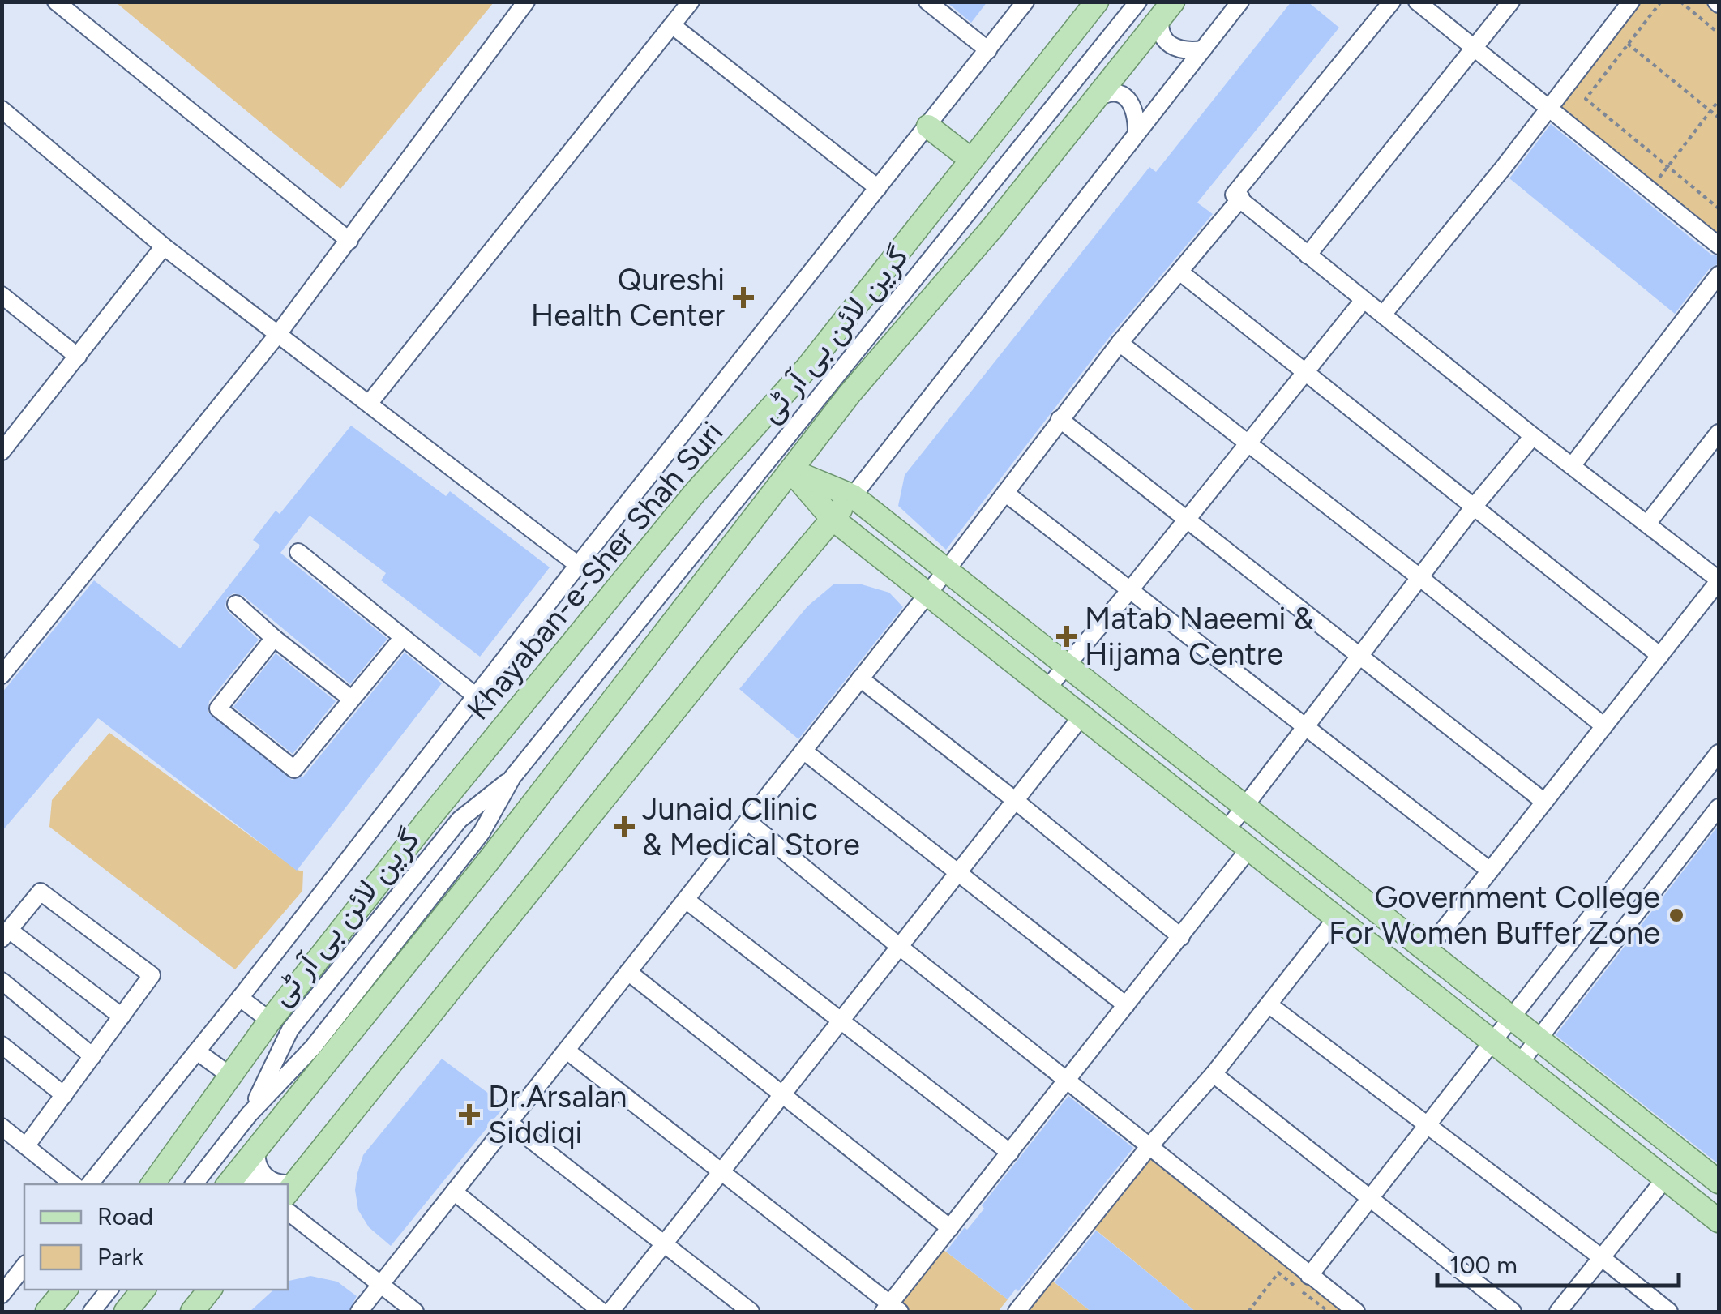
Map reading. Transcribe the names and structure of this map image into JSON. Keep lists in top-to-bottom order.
{
  "streets": {
    "main road": ["Khayaban-e-Sher Shah Suri"],
    "street": ["گرین لائن بی آر ٹی"]
  },
  "places": {
    "health": [
      "Qureshi Health Center",
      "Matab Naeemi & Hijama Centre",
      "Junaid Clinic & Medical Store",
      "Dr.Arsalan Siddiqi"
    ],
    "other": ["Government College For Women Buffer Zone"]
  },
  "legend": ["Road", "Park"],
  "scale_bar": "100 m"
}
